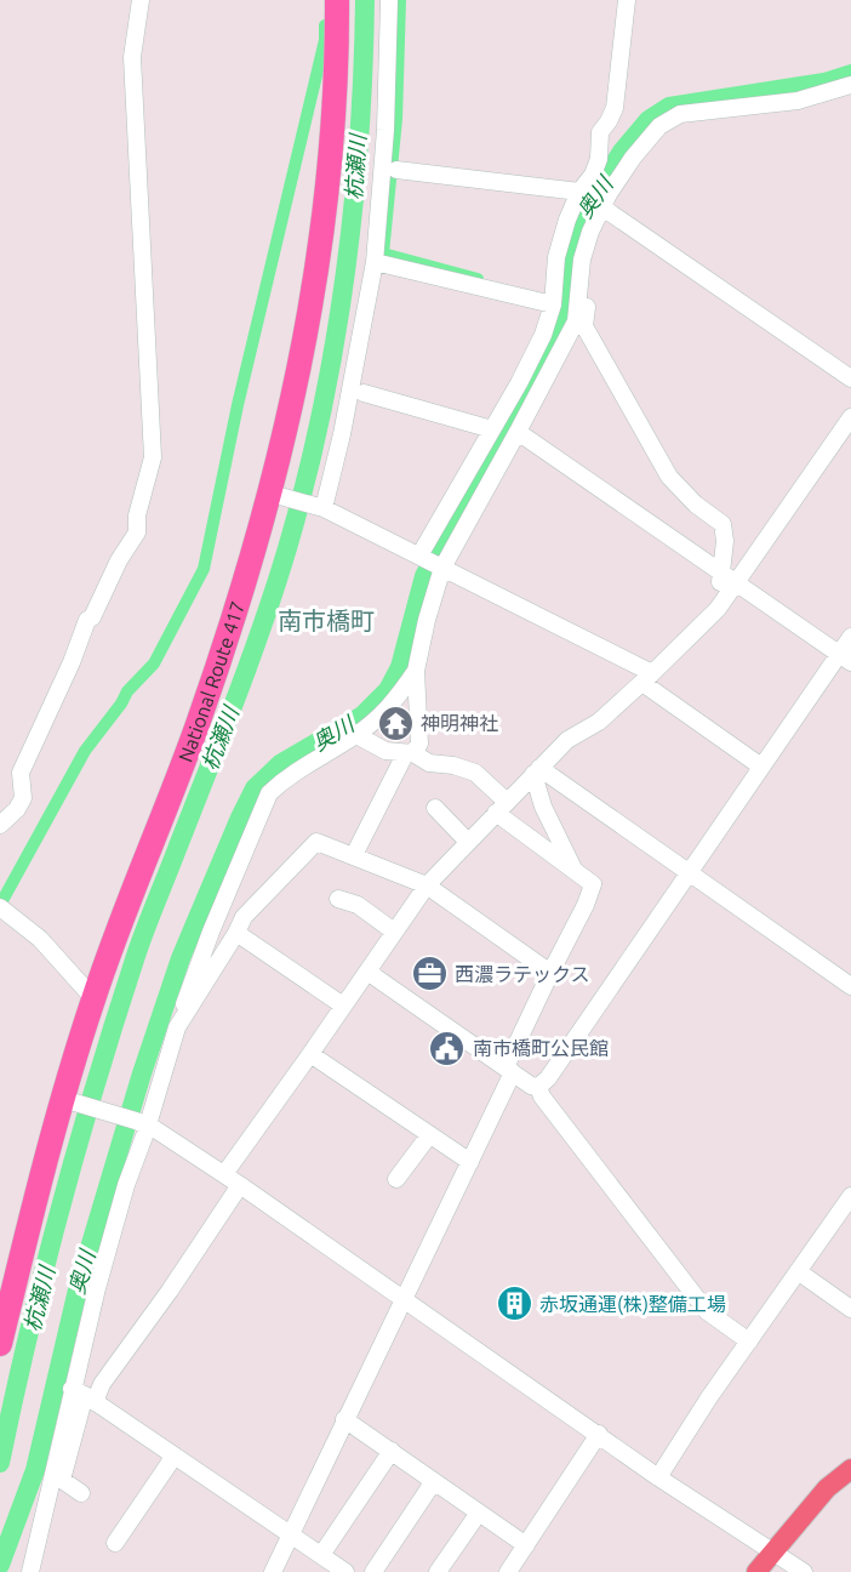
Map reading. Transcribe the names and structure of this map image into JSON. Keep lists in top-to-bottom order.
{
  "streets": {
    "highway": ["National Route 417"]
  },
  "districts": ["南市橋町"],
  "water": ["杭瀬川", "奥川"],
  "places": {
    "temple": ["神明神社"],
    "office": ["西濃ラテックス"],
    "public building": ["南市橋町公民館"],
    "building": ["赤坂通運(株)整備工場"]
  }
}
